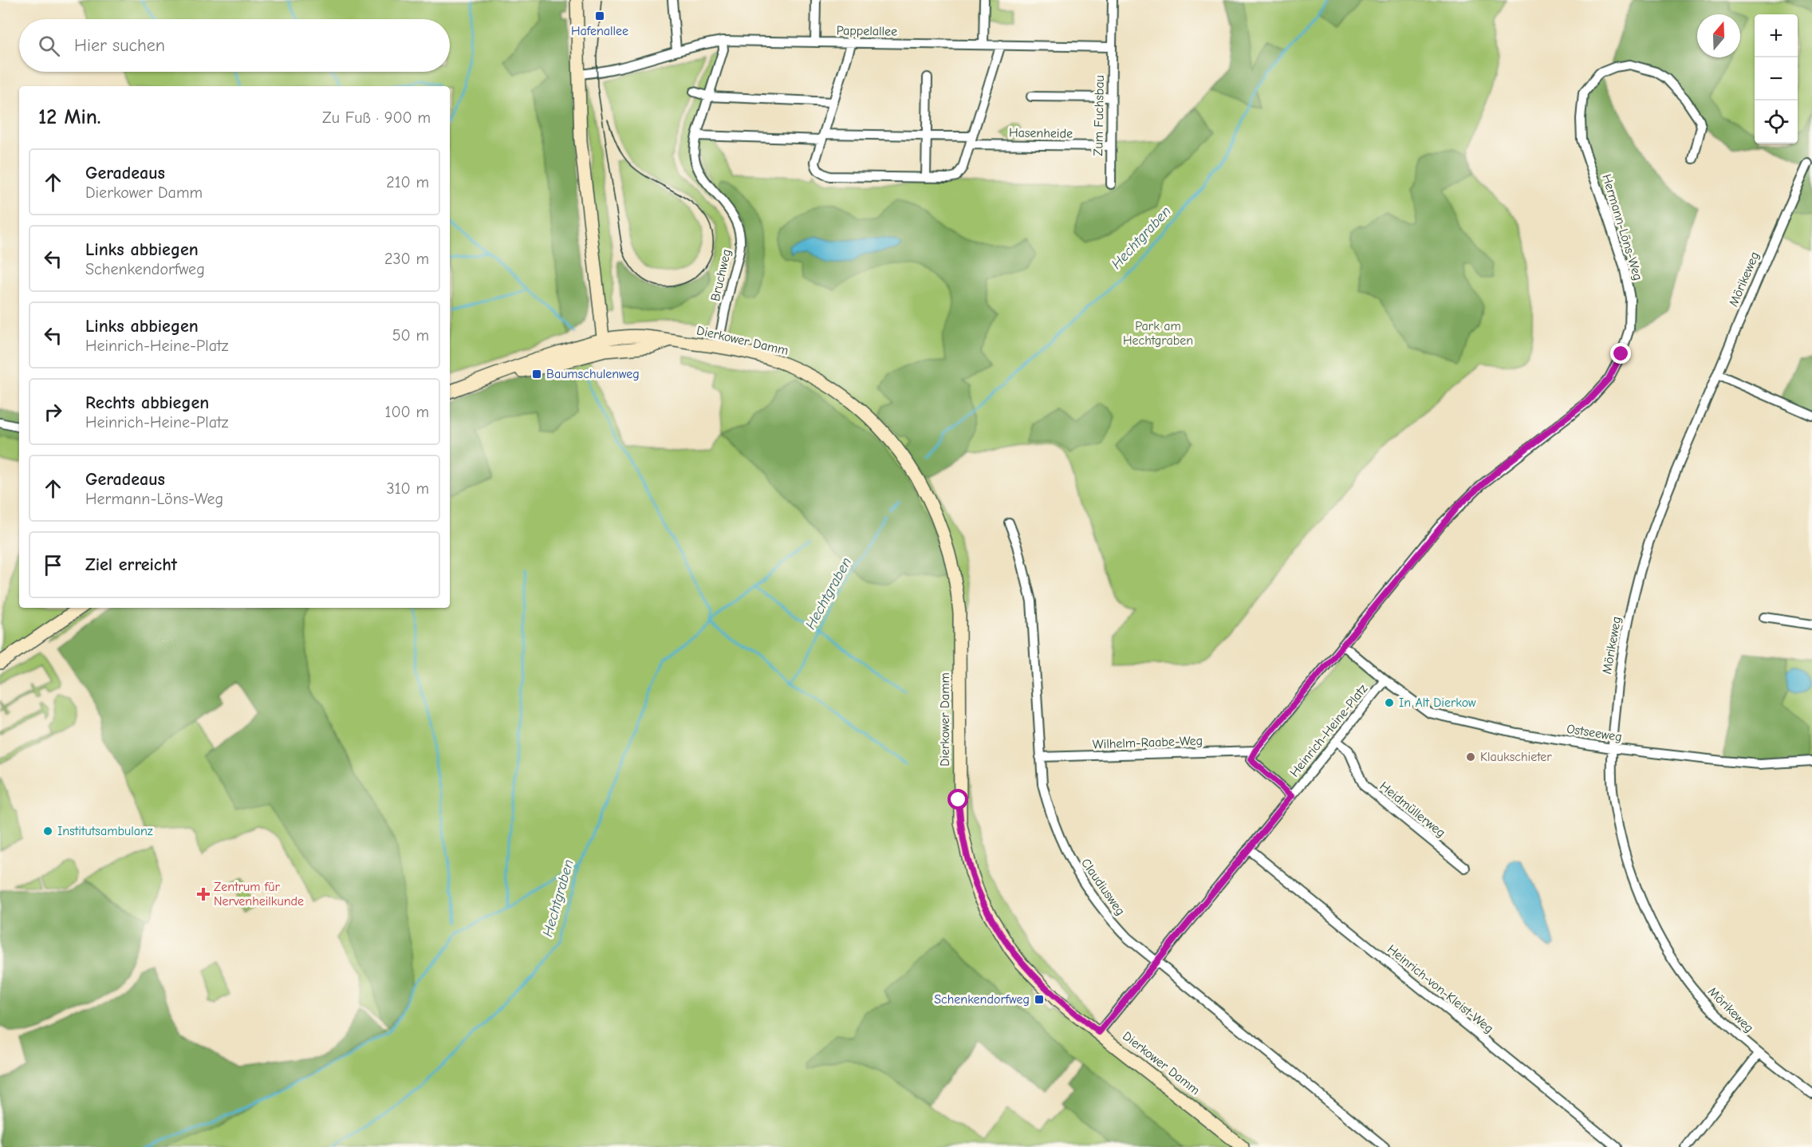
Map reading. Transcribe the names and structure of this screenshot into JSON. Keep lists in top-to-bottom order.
{
  "streets": {
    "street": [
      "Pappelallee",
      "Zum Fuchsbau",
      "Hasenheide",
      "Hermann-Löns-Weg",
      "Bruchweg",
      "Mörikeweg",
      "Dierkower Damm",
      "Heinrich-Heine-Platz",
      "Ostseeweg",
      "Wilhelm-Raabe-Weg",
      "Heidmüllerweg",
      "Claudiusweg",
      "Heinrich-von-Kleist-Weg"
    ]
  },
  "crossings": [
    ["Pappelallee", "Zum Fuchsbau"],
    ["Pappelallee", "Bruchweg"],
    ["Zum Fuchsbau", "Hasenheide"],
    ["Hermann-Löns-Weg", "Heinrich-Heine-Platz"],
    ["Bruchweg", "Dierkower Damm"],
    ["Mörikeweg", "Ostseeweg"],
    ["Heinrich-Heine-Platz", "Ostseeweg"],
    ["Heinrich-Heine-Platz", "Wilhelm-Raabe-Weg"],
    ["Heinrich-Heine-Platz", "Heidmüllerweg"],
    ["Wilhelm-Raabe-Weg", "Claudiusweg"]
  ],
  "water": ["Hechtgraben"],
  "parks": ["Park am Hechtgraben"],
  "places": {
    "transit": ["Hafenallee", "Baumschulenweg", "Schenkendorfweg"],
    "other": ["In Alt Dierkow", "Klaukschieter", "Institutsambulanz"],
    "health": ["Zentrum für Nervenheilkunde"]
  },
  "north": "top",
  "page": {
    "map_buttons": ["+", "−"],
    "search": "Hier suchen",
    "heading": ["12 Min.", "Zu Fuß · 900 m"],
    "list": [
      ["Geradeaus", "Dierkower Damm", "210 m"],
      ["Links abbiegen", "Schenkendorfweg", "230 m"],
      ["Links abbiegen", "Heinrich-Heine-Platz", "50 m"],
      ["Rechts abbiegen", "Heinrich-Heine-Platz", "100 m"],
      ["Geradeaus", "Hermann-Löns-Weg", "310 m"],
      "Ziel erreicht"
    ]
  }
}
